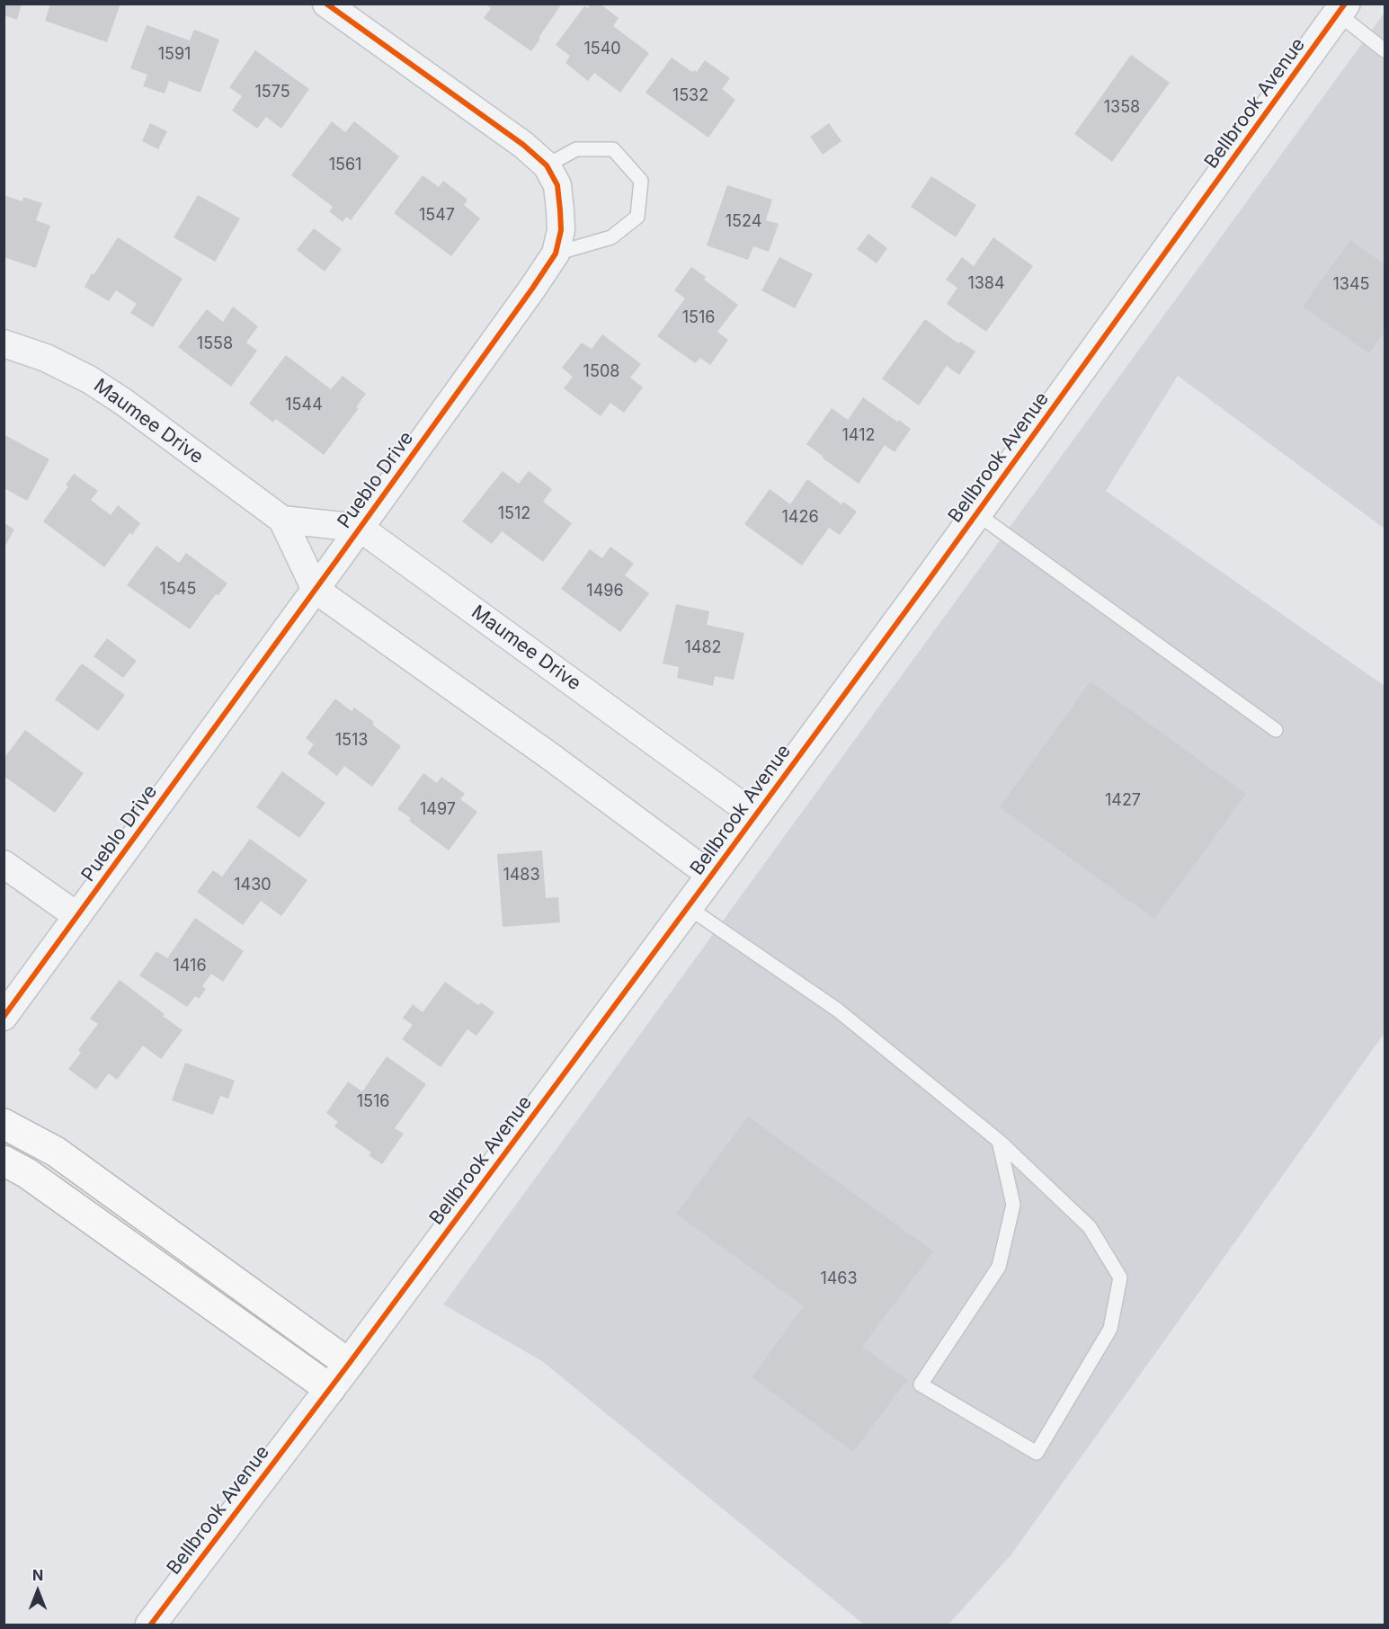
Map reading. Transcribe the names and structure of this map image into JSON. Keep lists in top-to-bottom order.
{
  "streets": {
    "street": ["Bellbrook Avenue", "Maumee Drive", "Pueblo Drive"]
  },
  "crossings": [
    ["Bellbrook Avenue", "Maumee Drive"],
    ["Maumee Drive", "Pueblo Drive"]
  ],
  "house_numbers": [
    "1540",
    "1591",
    "1575",
    "1532",
    "1358",
    "1561",
    "1547",
    "1524",
    "1384",
    "1345",
    "1516",
    "1558",
    "1508",
    "1544",
    "1412",
    "1512",
    "1426",
    "1545",
    "1496",
    "1482",
    "1513",
    "1427",
    "1497",
    "1483",
    "1430",
    "1416",
    "1516",
    "1463"
  ],
  "north": "top"
}
